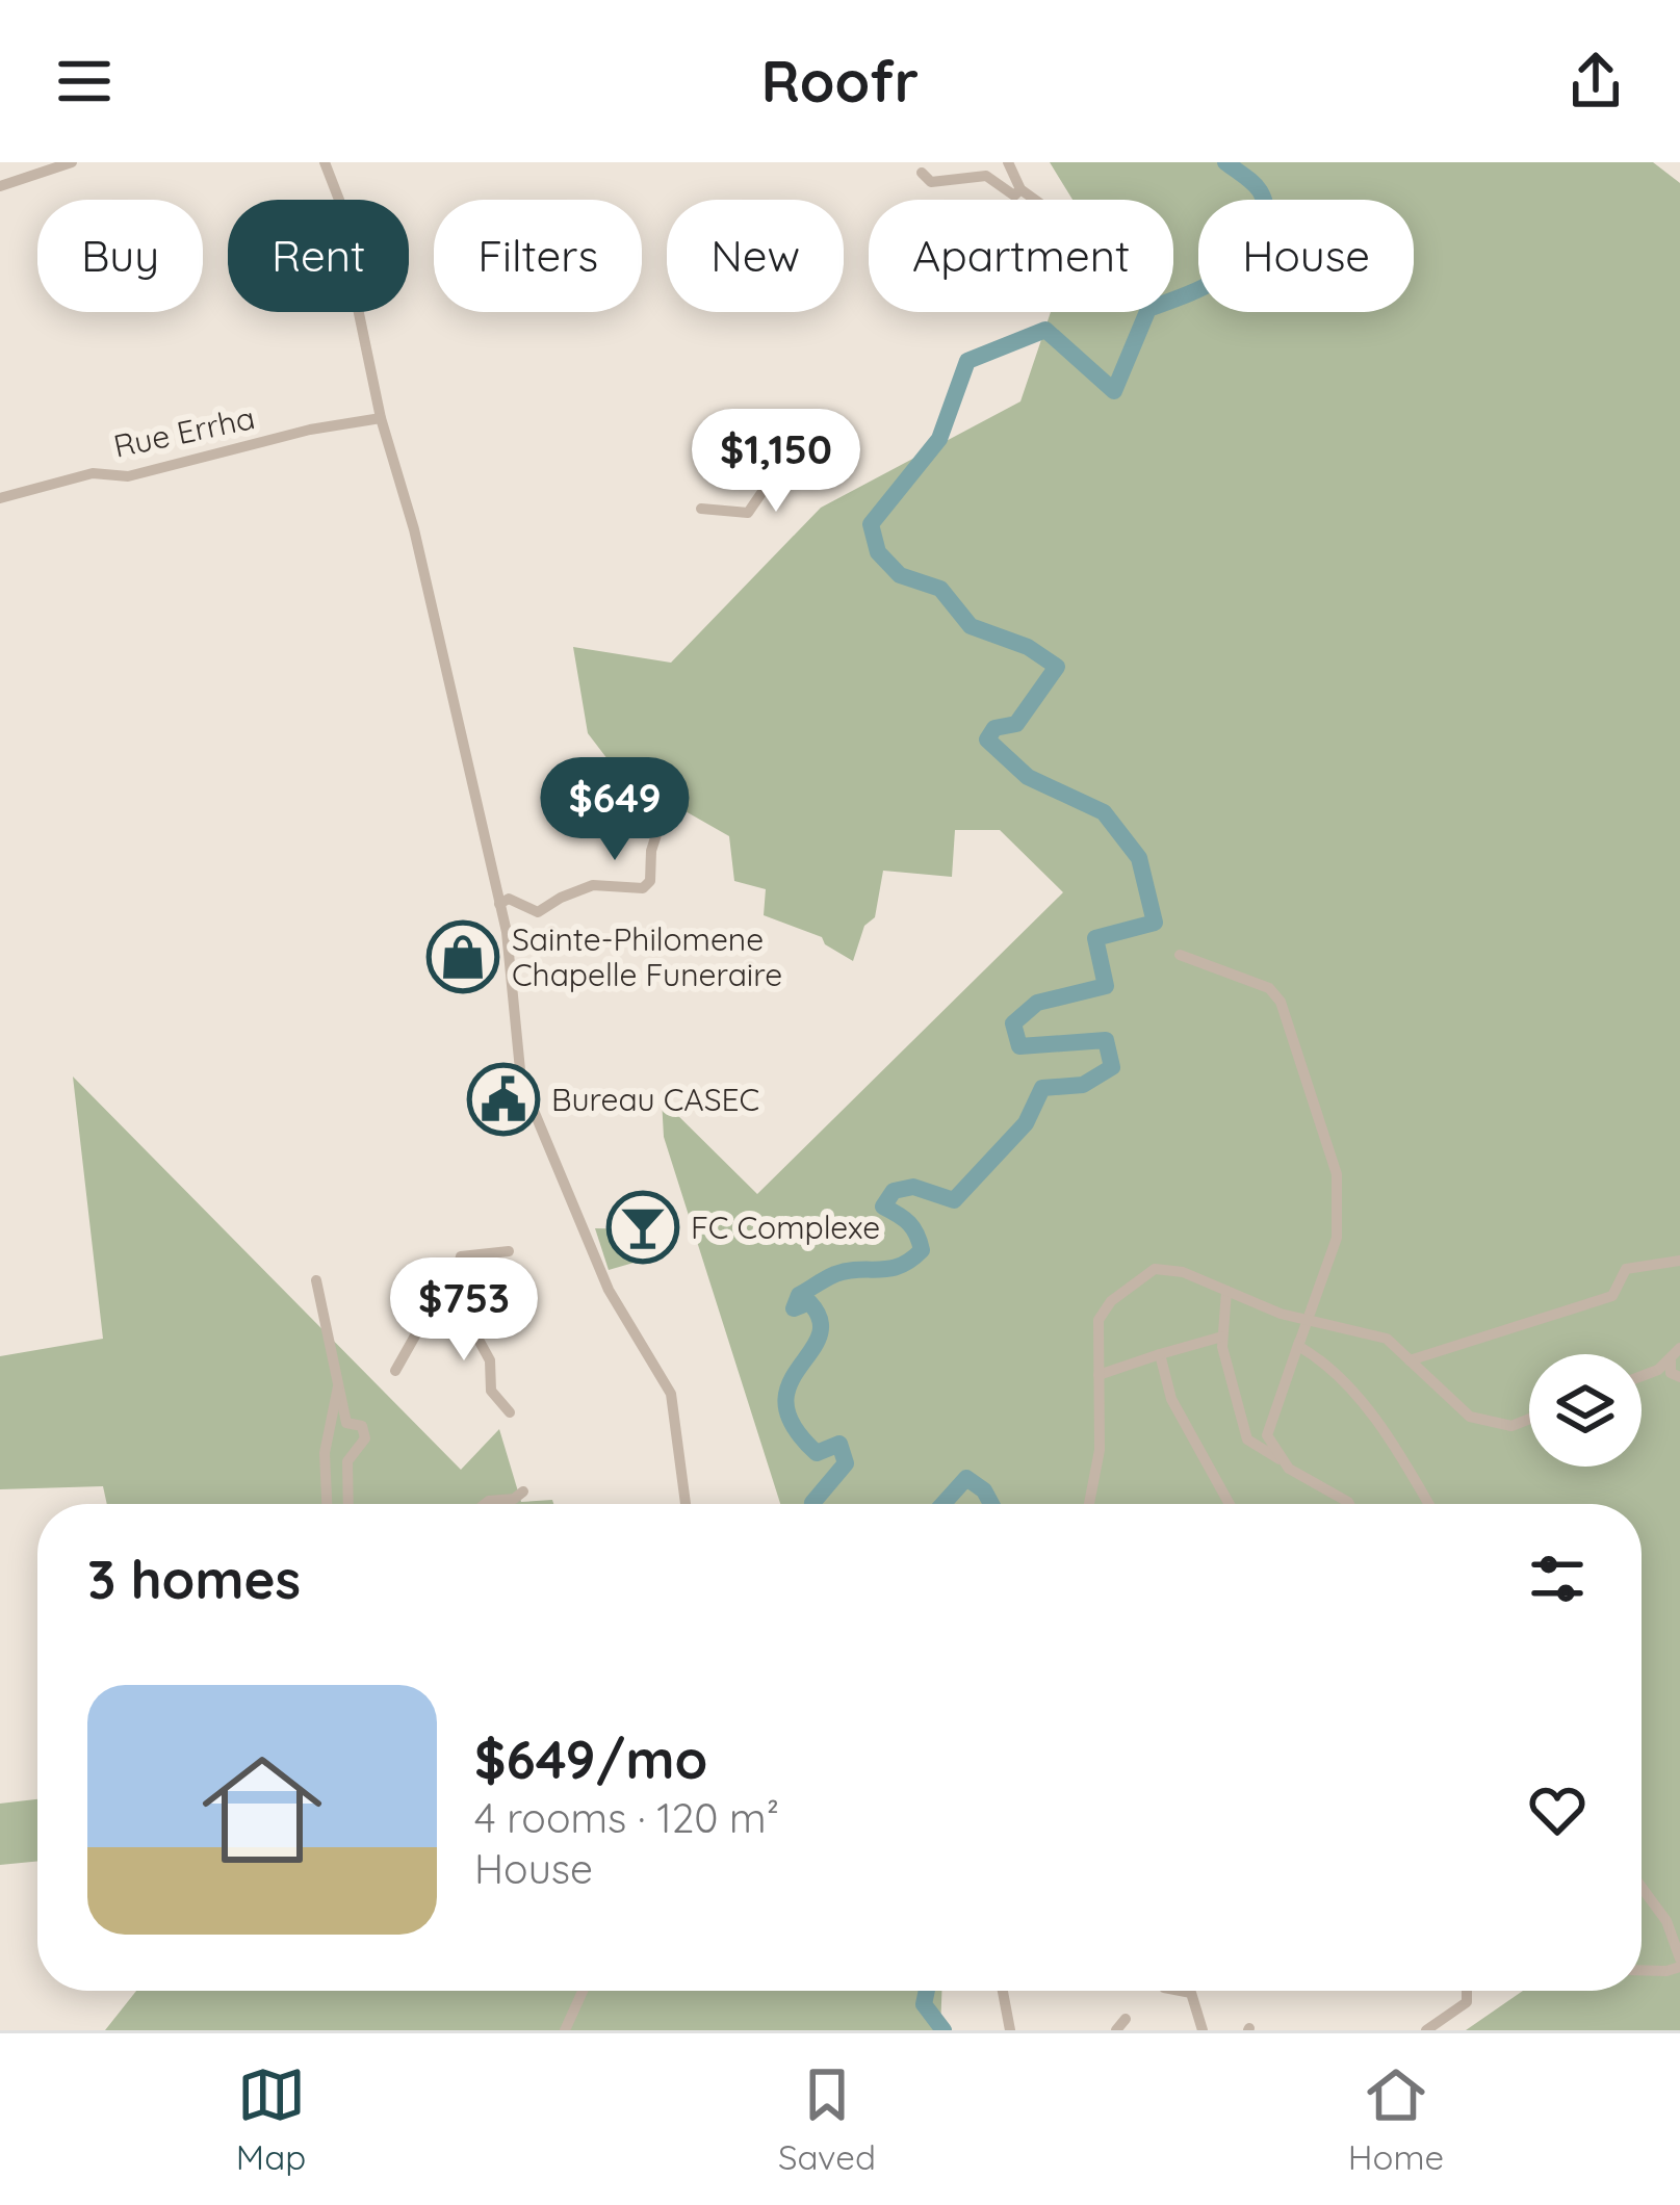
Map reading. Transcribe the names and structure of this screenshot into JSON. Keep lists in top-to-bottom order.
{
  "streets": {
    "street": ["Rue Errha"]
  },
  "places": {
    "shop": ["Sainte-Philomene Chapelle Funeraire"],
    "public building": ["Bureau CASEC"],
    "bar": ["FC Complexe"]
  },
  "page": {
    "header": "Roofr",
    "chip": [
      "Buy",
      "Rent",
      "Filters",
      "New",
      "Apartment",
      "House"
    ],
    "price": ["$1,150", "$649", "$753"],
    "heading": "3 homes",
    "list": [
      {
        "name": "$649/mo",
        "note": "4 rooms · 120 m² · House"
      }
    ],
    "tabs": ["Map", "Saved", "Home"]
  }
}
